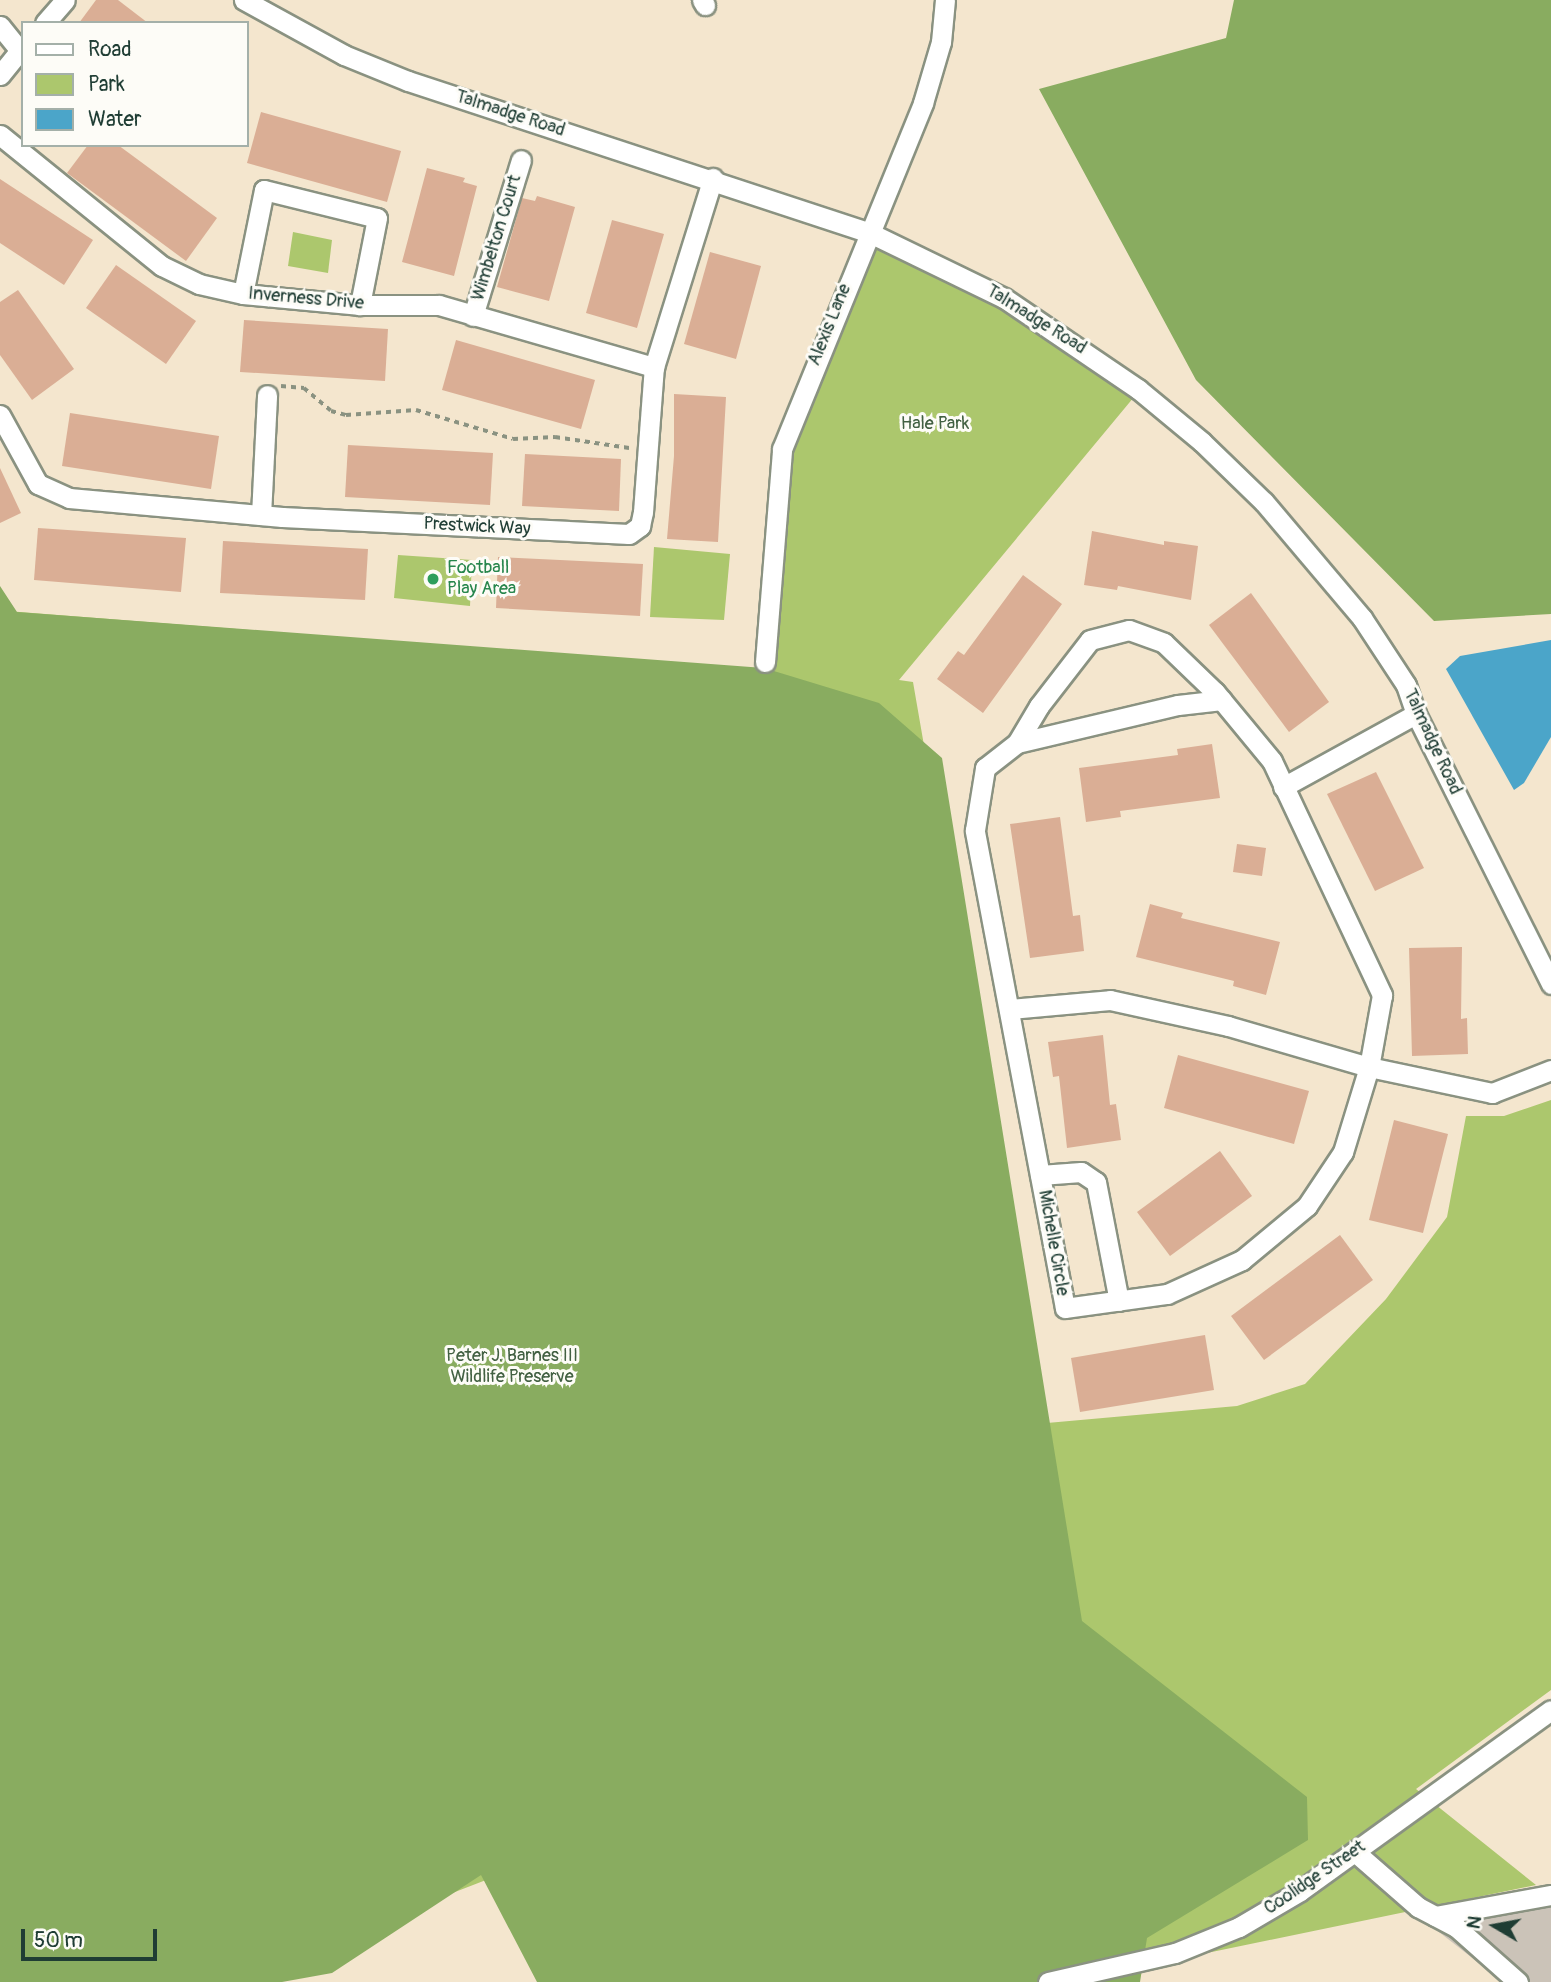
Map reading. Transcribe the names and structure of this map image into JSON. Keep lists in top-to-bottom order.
{
  "streets": {
    "street": [
      "Talmadge Road",
      "Wimbelton Court",
      "Inverness Drive",
      "Alexis Lane",
      "Prestwick Way",
      "Michelle Circle",
      "Coolidge Street"
    ]
  },
  "crossings": [
    ["Talmadge Road", "Alexis Lane"],
    ["Talmadge Road", "Prestwick Way"],
    ["Wimbelton Court", "Inverness Drive"],
    ["Inverness Drive", "Prestwick Way"]
  ],
  "parks": ["Hale Park", "Peter J. Barnes III Wildlife Preserve"],
  "places": ["Football Play Area"],
  "legend": ["Road", "Park", "Water"],
  "scale_bar": "50 m",
  "north": "left"
}
